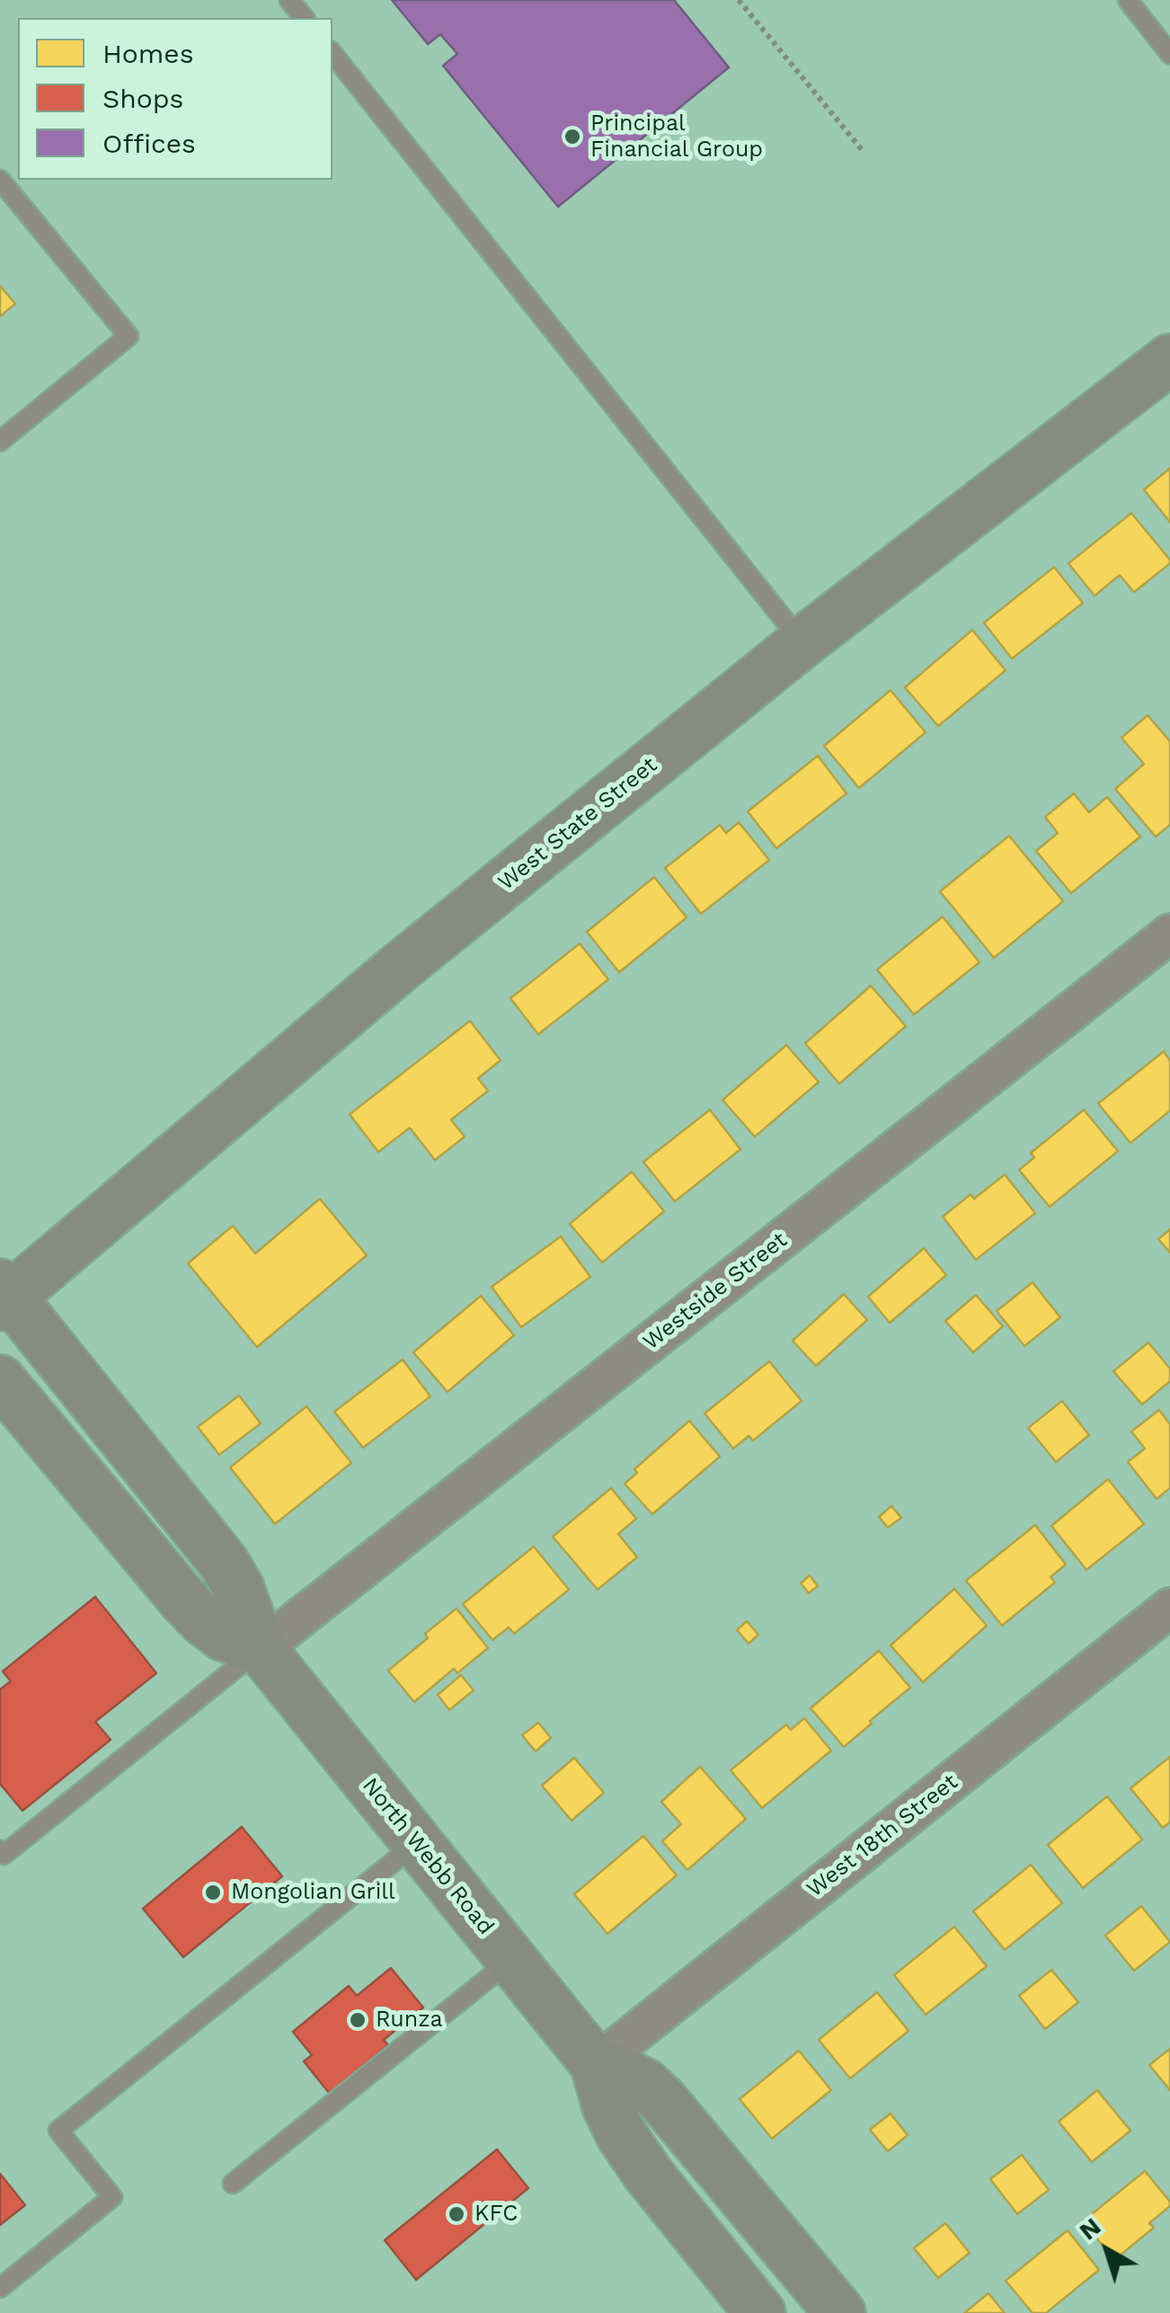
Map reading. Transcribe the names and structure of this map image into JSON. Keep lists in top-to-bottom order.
{
  "streets": {
    "main road": ["West State Street", "North Webb Road"],
    "street": ["Westside Street", "West 18th Street"]
  },
  "crossings": [
    ["West State Street", "North Webb Road"],
    ["Westside Street", "North Webb Road"],
    ["West 18th Street", "North Webb Road"]
  ],
  "places": [
    "Principal Financial Group",
    "Mongolian Grill",
    "Runza",
    "KFC"
  ],
  "legend": ["Homes", "Shops", "Offices"],
  "north": "top left"
}
